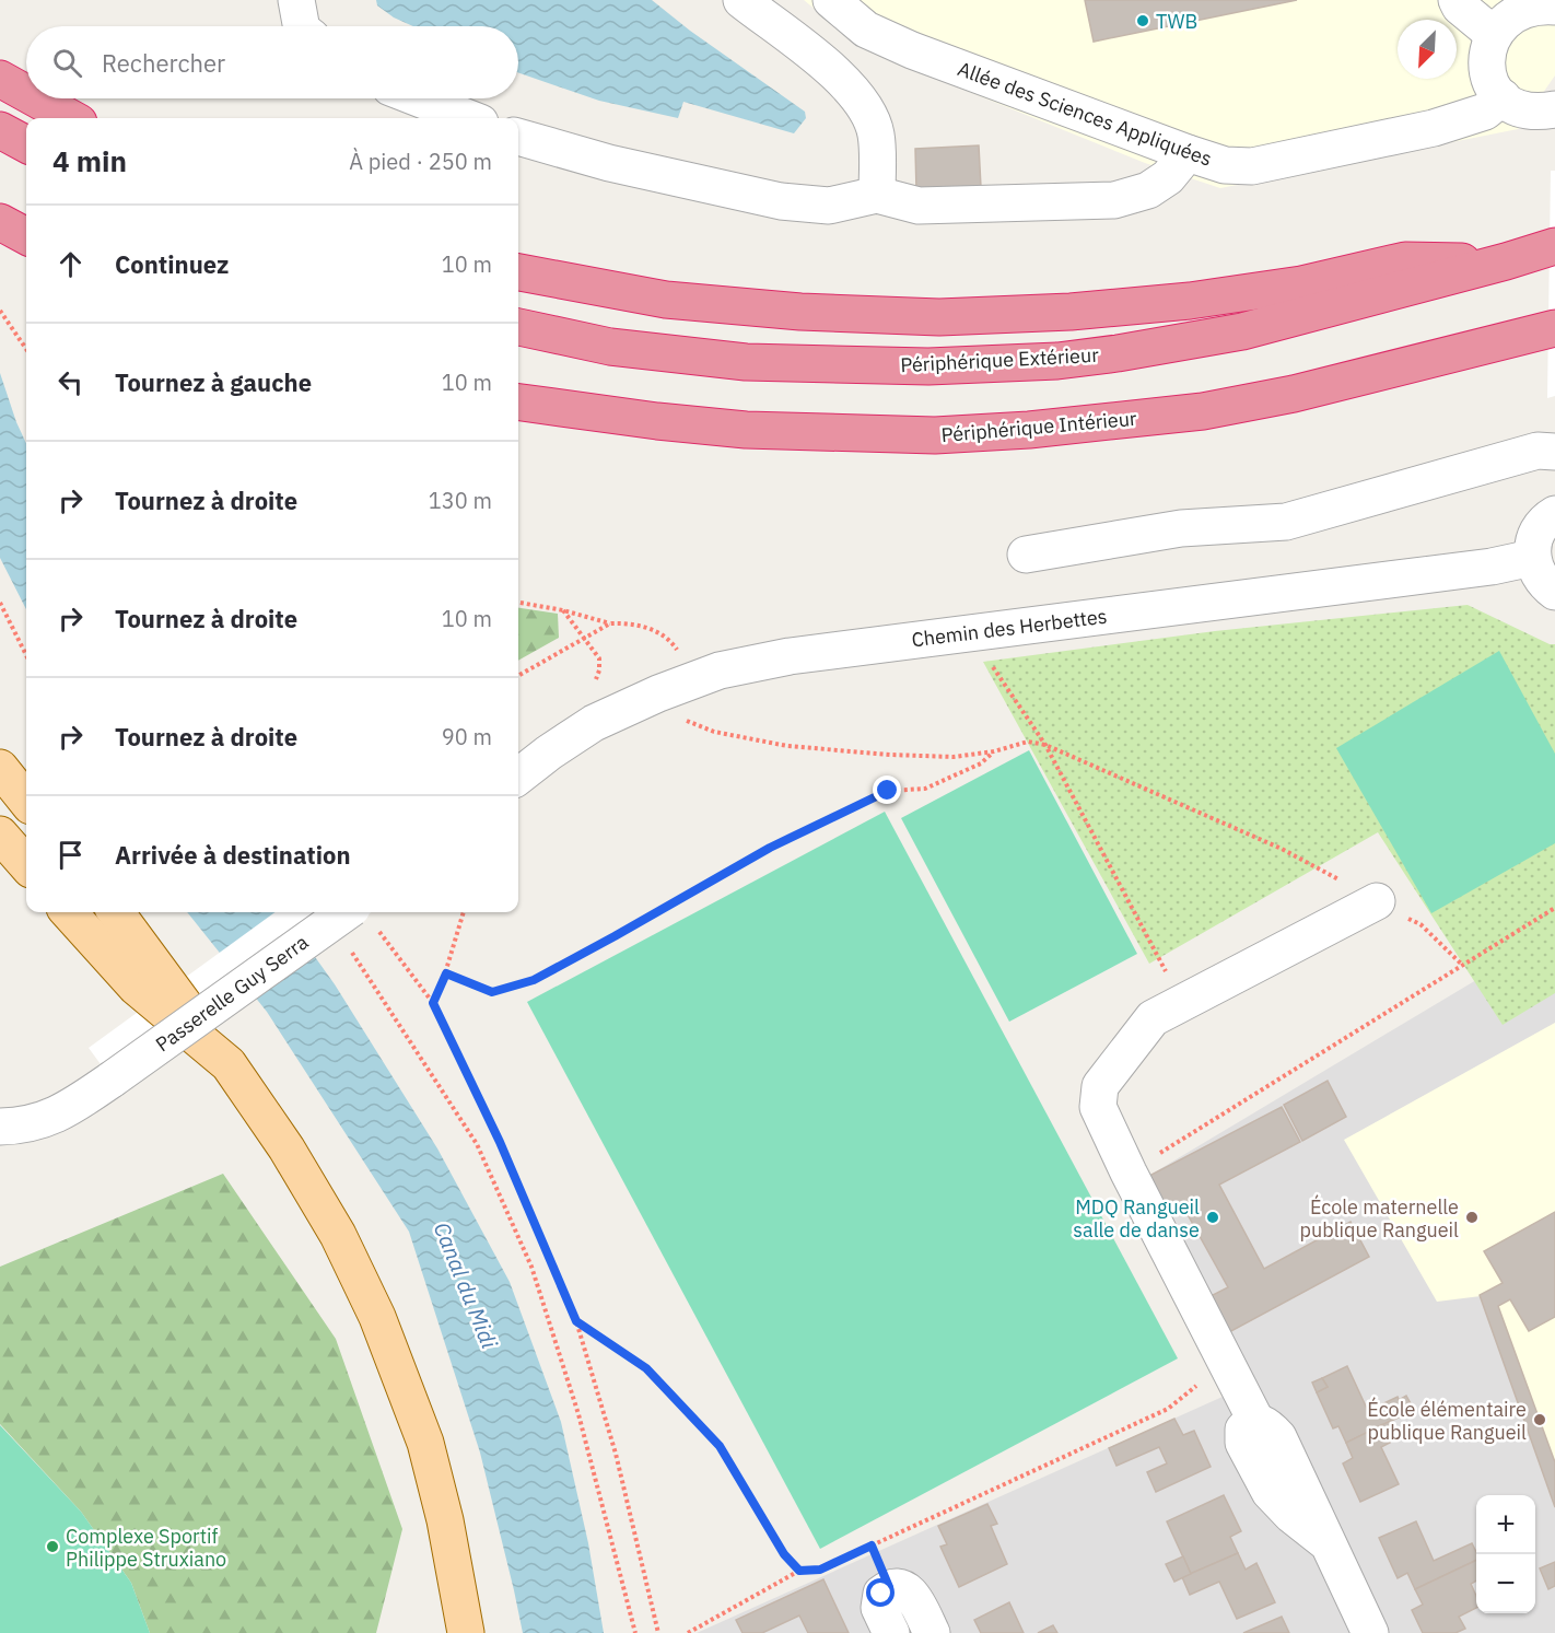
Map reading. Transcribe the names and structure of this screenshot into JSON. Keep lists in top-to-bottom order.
{
  "streets": {
    "highway": ["Périphérique Extérieur", "Périphérique Intérieur"],
    "street": ["Allée des Sciences Appliquées", "Chemin des Herbettes", "Passerelle Guy Serra"]
  },
  "water": ["Canal du Midi"],
  "places": [
    "TWB",
    "MDQ Rangueil salle de danse",
    "École maternelle publique Rangueil",
    "École élémentaire publique Rangueil",
    "Complexe Sportif Philippe Struxiano"
  ],
  "north": "bottom left",
  "page": {
    "search": "Rechercher",
    "heading": ["4 min", "À pied · 250 m"],
    "list": [
      ["Continuez", "10 m"],
      ["Tournez à gauche", "10 m"],
      ["Tournez à droite", "130 m"],
      ["Tournez à droite", "10 m"],
      ["Tournez à droite", "90 m"],
      "Arrivée à destination"
    ],
    "map_buttons": ["+", "−"]
  }
}
